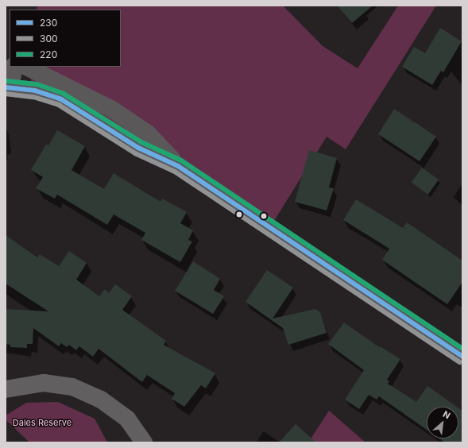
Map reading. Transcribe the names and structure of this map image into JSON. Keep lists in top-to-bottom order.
{
  "parks": ["Dales Reserve"],
  "lines": ["transit line 220", "transit line 230", "transit line 300"],
  "legend": ["230", "300", "220"],
  "north": "top right"
}
